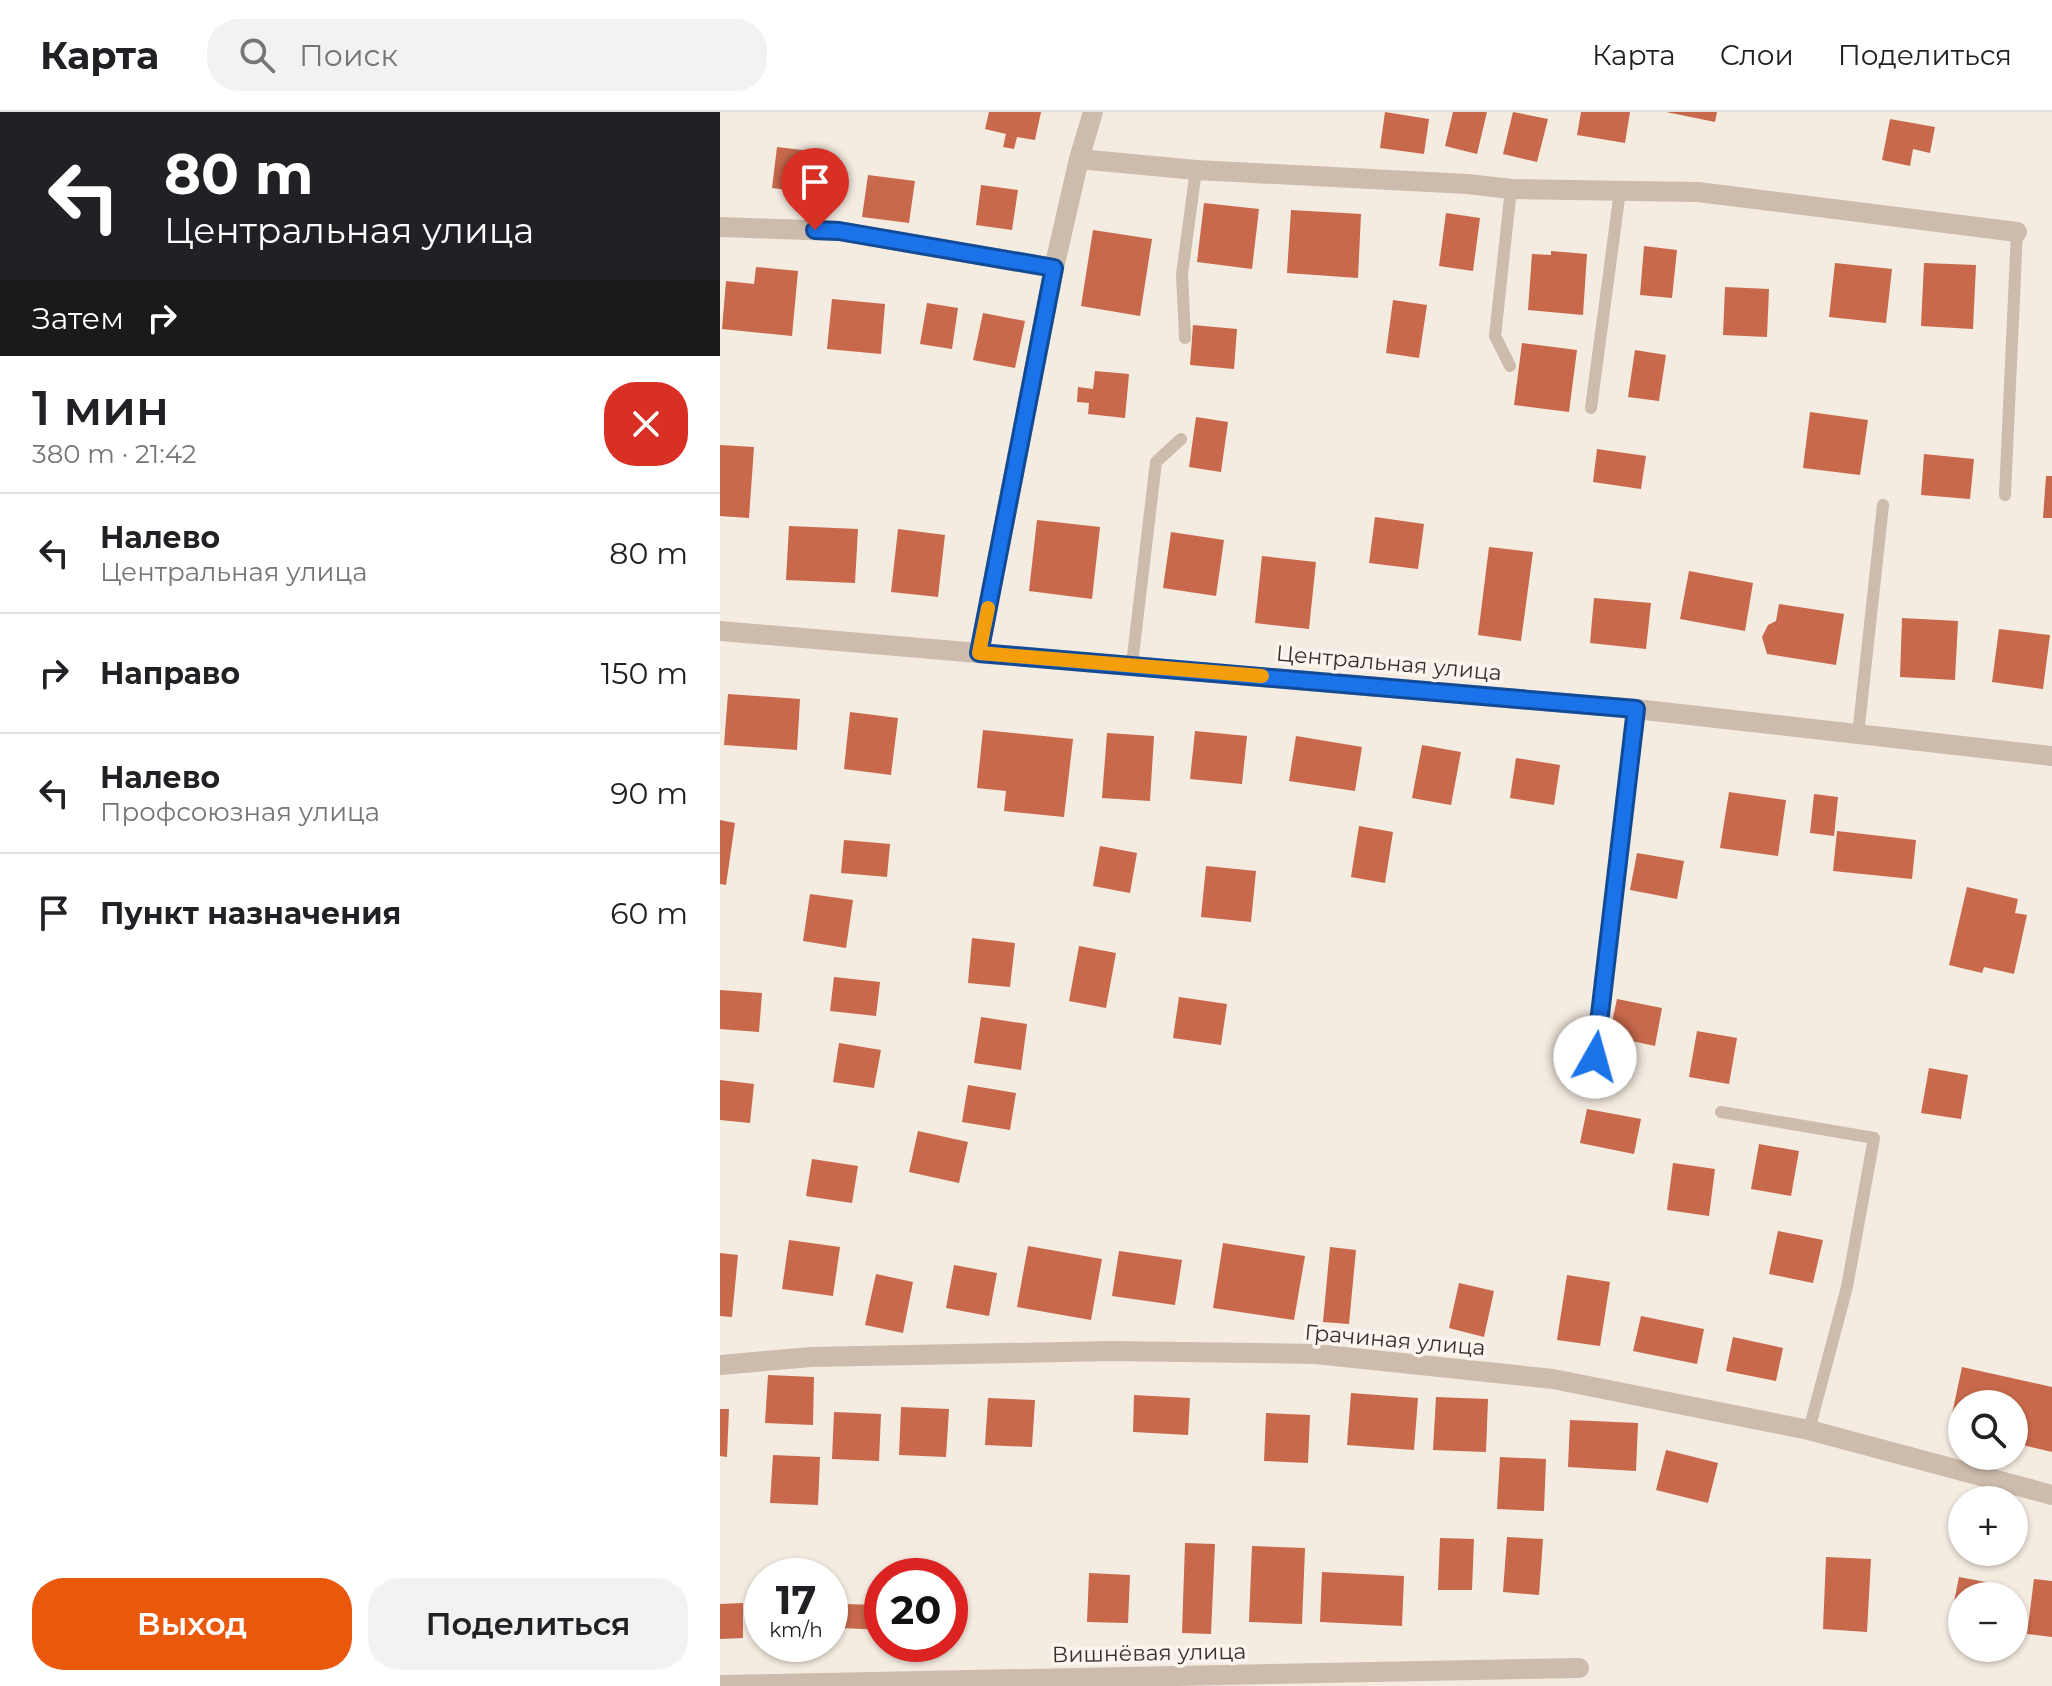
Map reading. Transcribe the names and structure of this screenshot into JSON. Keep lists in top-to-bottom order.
{
  "streets": {
    "street": ["Центральная улица", "Грачиная улица", "Вишнёвая улица"]
  },
  "page": {
    "header": "Карта",
    "search": "Поиск",
    "nav": ["Карта", "Слои", "Поделиться"],
    "turn": ["80 m", "Центральная улица"],
    "then": "Затем",
    "heading": ["1 мин", "380 m · 21:42"],
    "list": [
      {
        "name": "Налево",
        "note": "Центральная улица",
        "value": "80 m"
      },
      {
        "name": "Направо",
        "value": "150 m"
      },
      {
        "name": "Налево",
        "note": "Профсоюзная улица",
        "value": "90 m"
      },
      {
        "name": "Пункт назначения",
        "value": "60 m"
      }
    ],
    "map_buttons": ["+", "−"],
    "speed": "17 km/h",
    "limit": "20",
    "buttons": ["Выход", "Поделиться"]
  }
}
